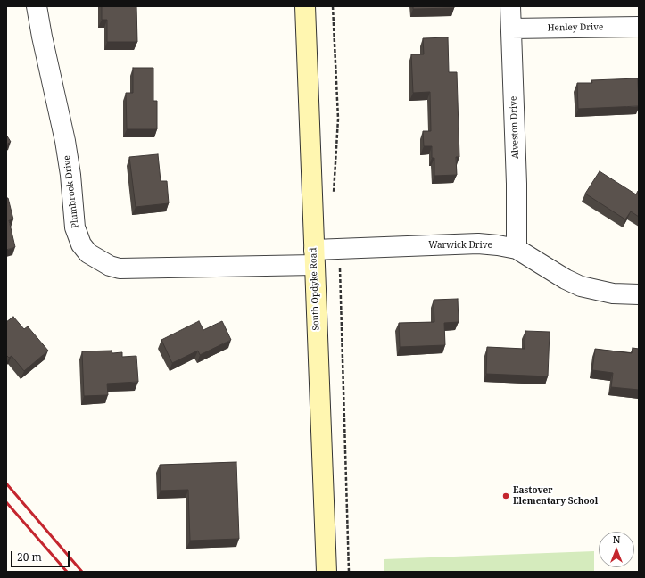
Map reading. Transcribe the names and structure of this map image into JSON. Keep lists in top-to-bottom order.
{
  "streets": {
    "main road": ["South Opdyke Road"],
    "street": [
      "Henley Drive",
      "Alveston Drive",
      "Plumbrook Drive",
      "Warwick Drive"
    ]
  },
  "crossings": [
    ["Henley Drive", "Alveston Drive"],
    ["Alveston Drive", "Warwick Drive"],
    ["Plumbrook Drive", "Warwick Drive"],
    ["Plumbrook Drive", "South Opdyke Road"],
    ["Warwick Drive", "South Opdyke Road"]
  ],
  "places": ["Eastover Elementary School"],
  "scale_bar": "20 m",
  "north": "top"
}
